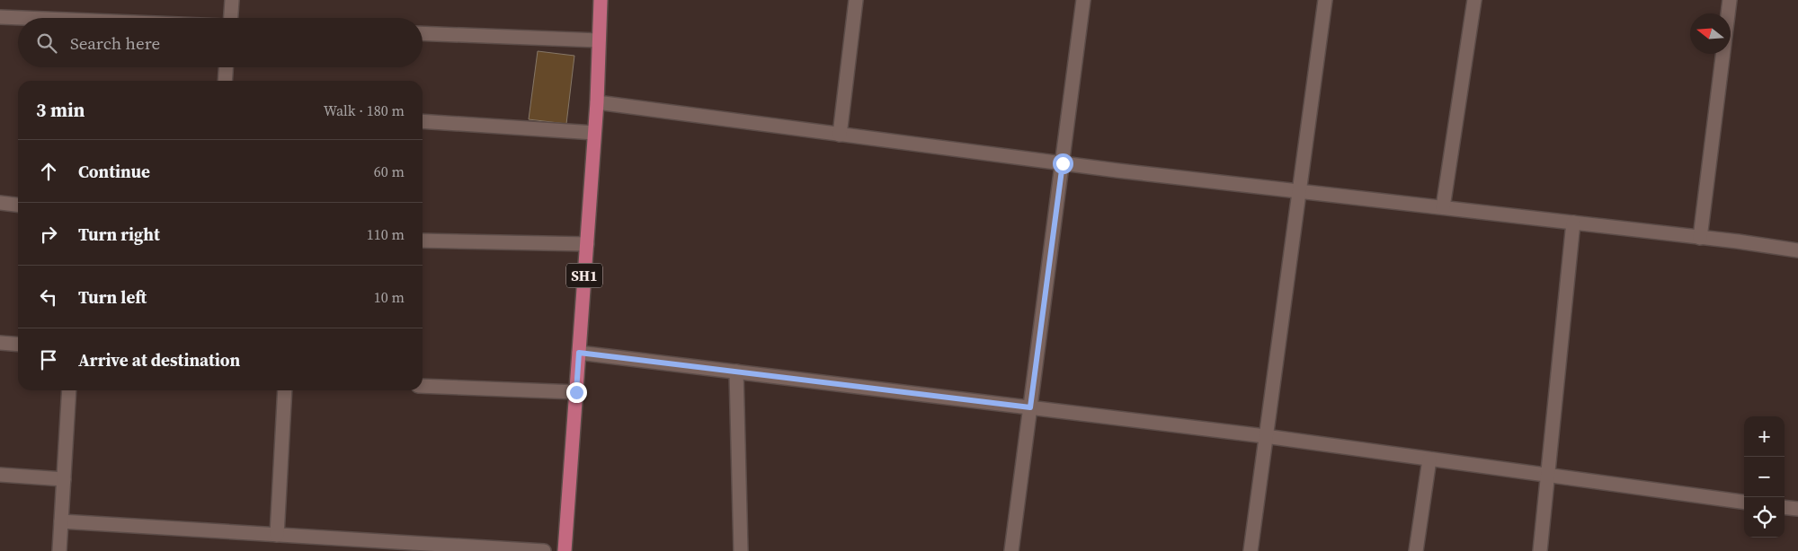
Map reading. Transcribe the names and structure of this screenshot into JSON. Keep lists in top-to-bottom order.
{
  "streets": {
    "main road": ["SH1"]
  },
  "north": "left",
  "page": {
    "search": "Search here",
    "heading": ["3 min", "Walk · 180 m"],
    "list": [
      ["Continue", "60 m"],
      ["Turn right", "110 m"],
      ["Turn left", "10 m"],
      "Arrive at destination"
    ],
    "map_buttons": ["+", "−"]
  }
}
